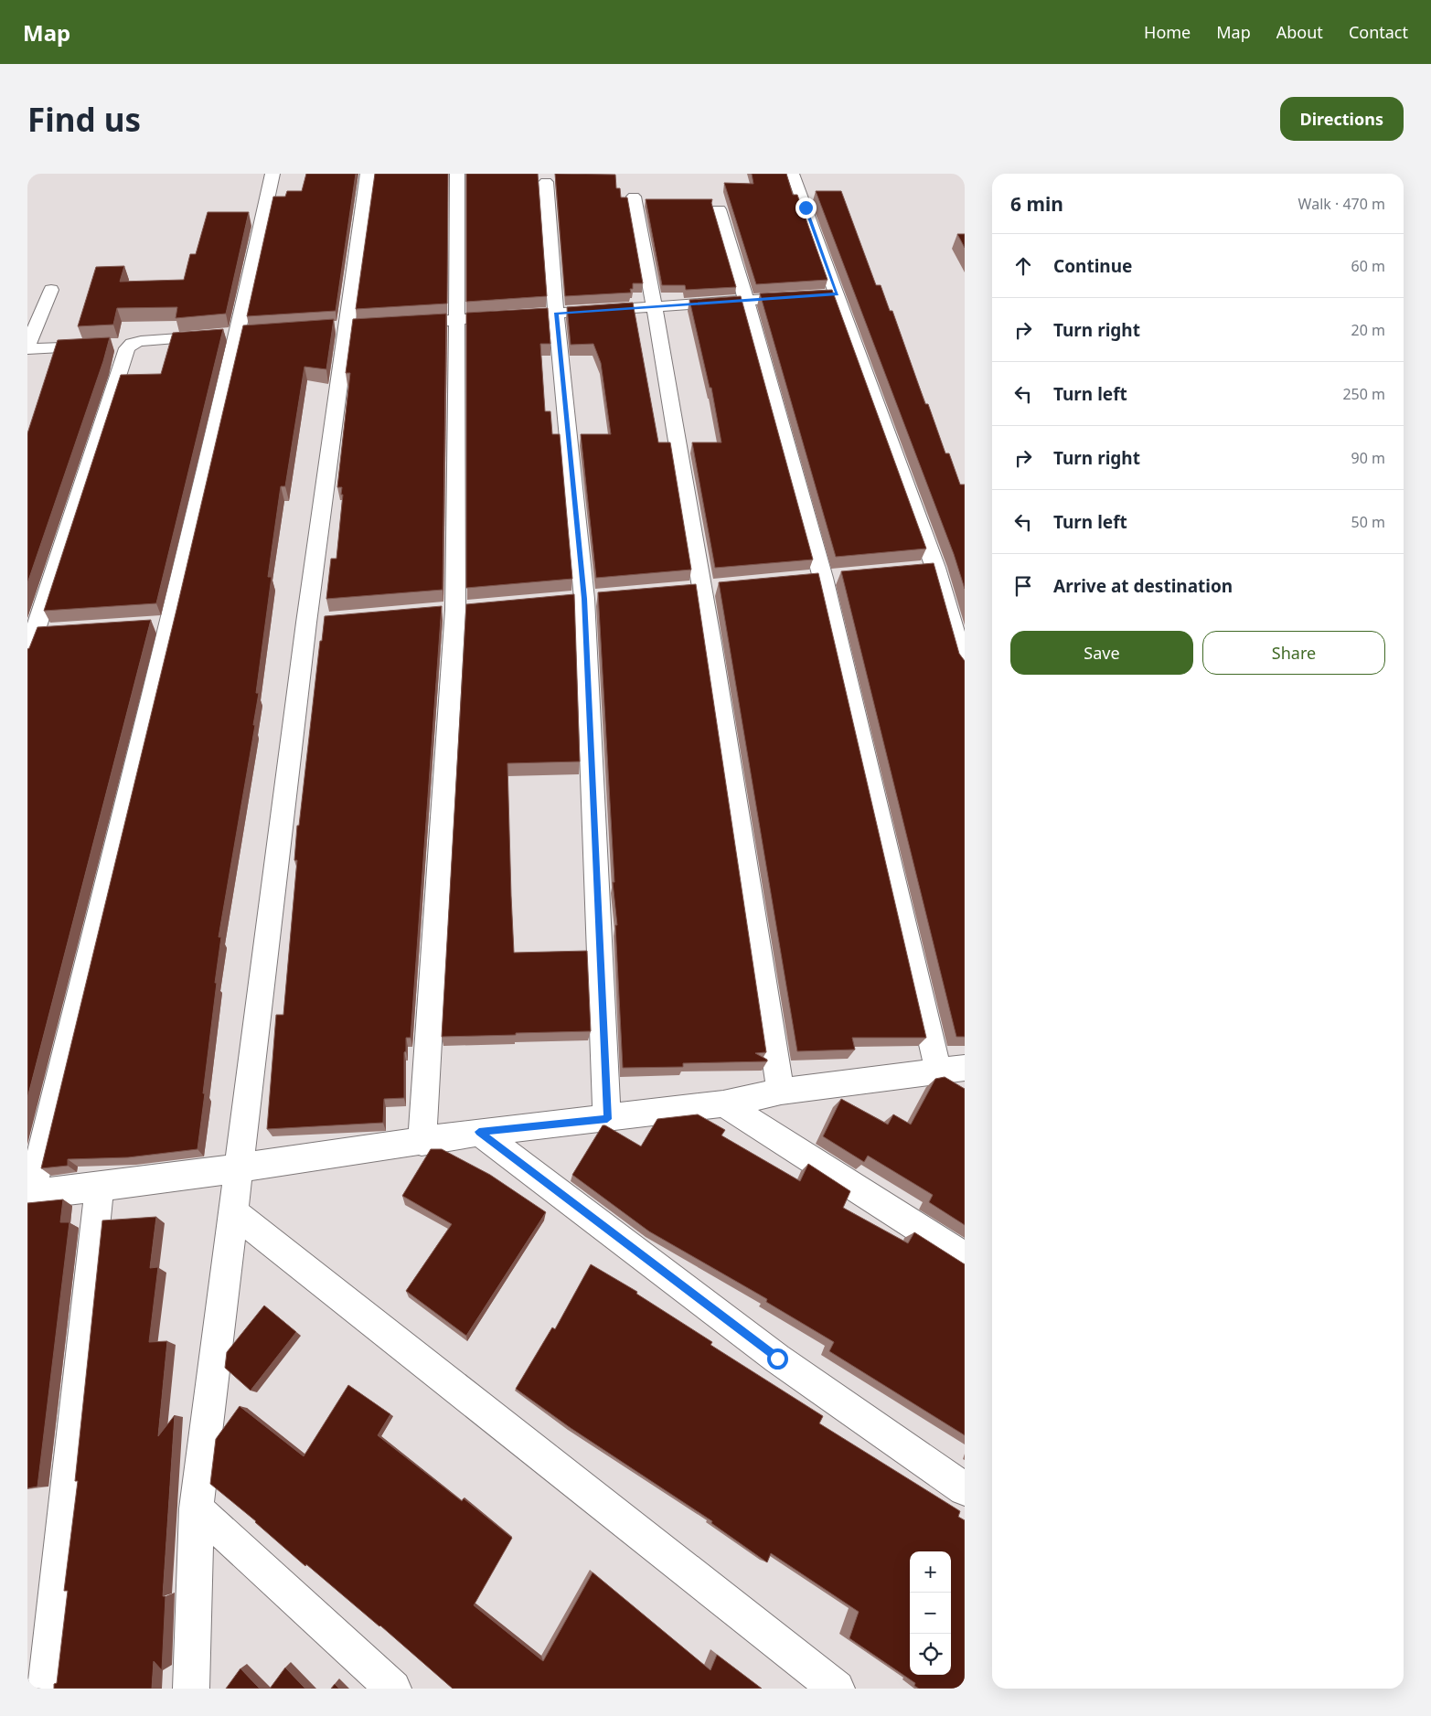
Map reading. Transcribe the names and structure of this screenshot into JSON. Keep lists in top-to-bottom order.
{
  "page": {
    "header": "Map",
    "nav": [
      "Home",
      "Map",
      "About",
      "Contact"
    ],
    "buttons": [
      "Directions",
      ["Save", "Share"]
    ],
    "title": "Find us",
    "heading": ["6 min", "Walk · 470 m"],
    "list": [
      ["Continue", "60 m"],
      ["Turn right", "20 m"],
      ["Turn left", "250 m"],
      ["Turn right", "90 m"],
      ["Turn left", "50 m"],
      "Arrive at destination"
    ],
    "map_buttons": ["+", "−"]
  }
}
